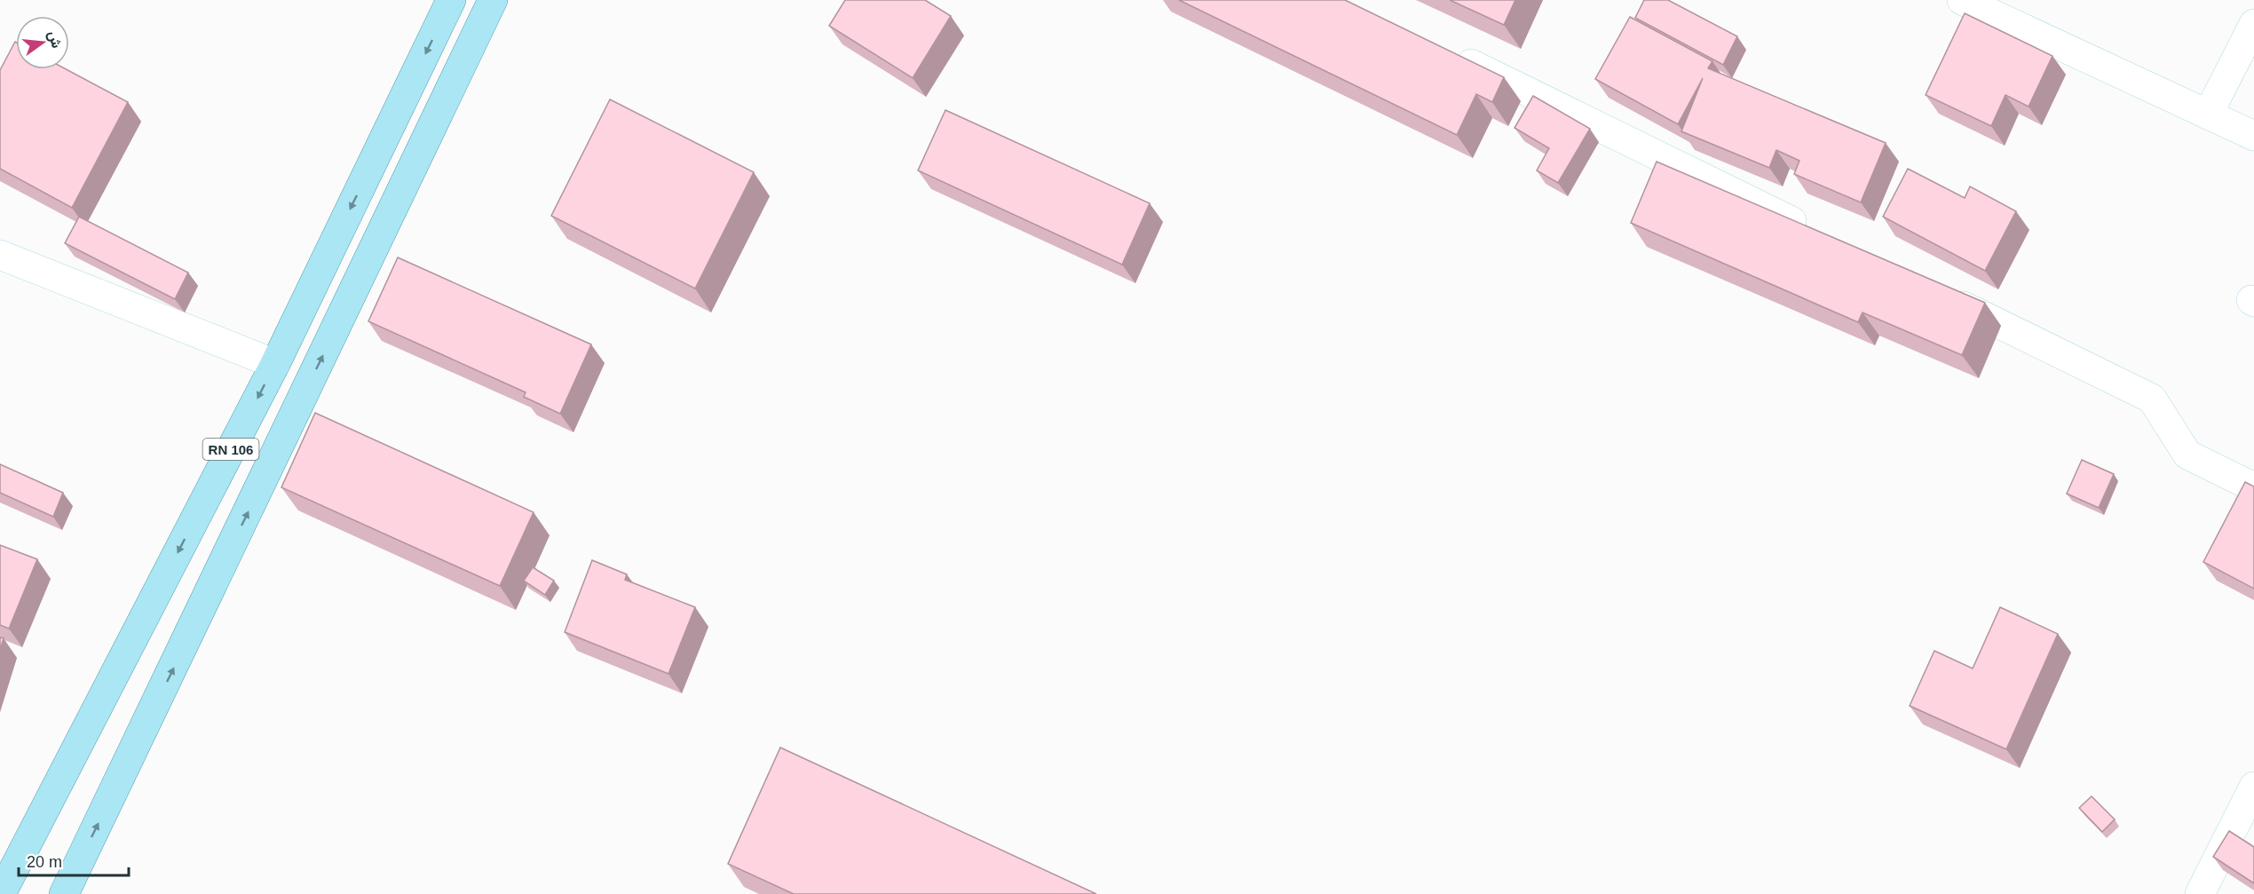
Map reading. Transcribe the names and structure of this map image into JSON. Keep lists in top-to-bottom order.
{
  "streets": {
    "main road": ["RN 106"]
  },
  "scale_bar": "20 m",
  "north": "right"
}
